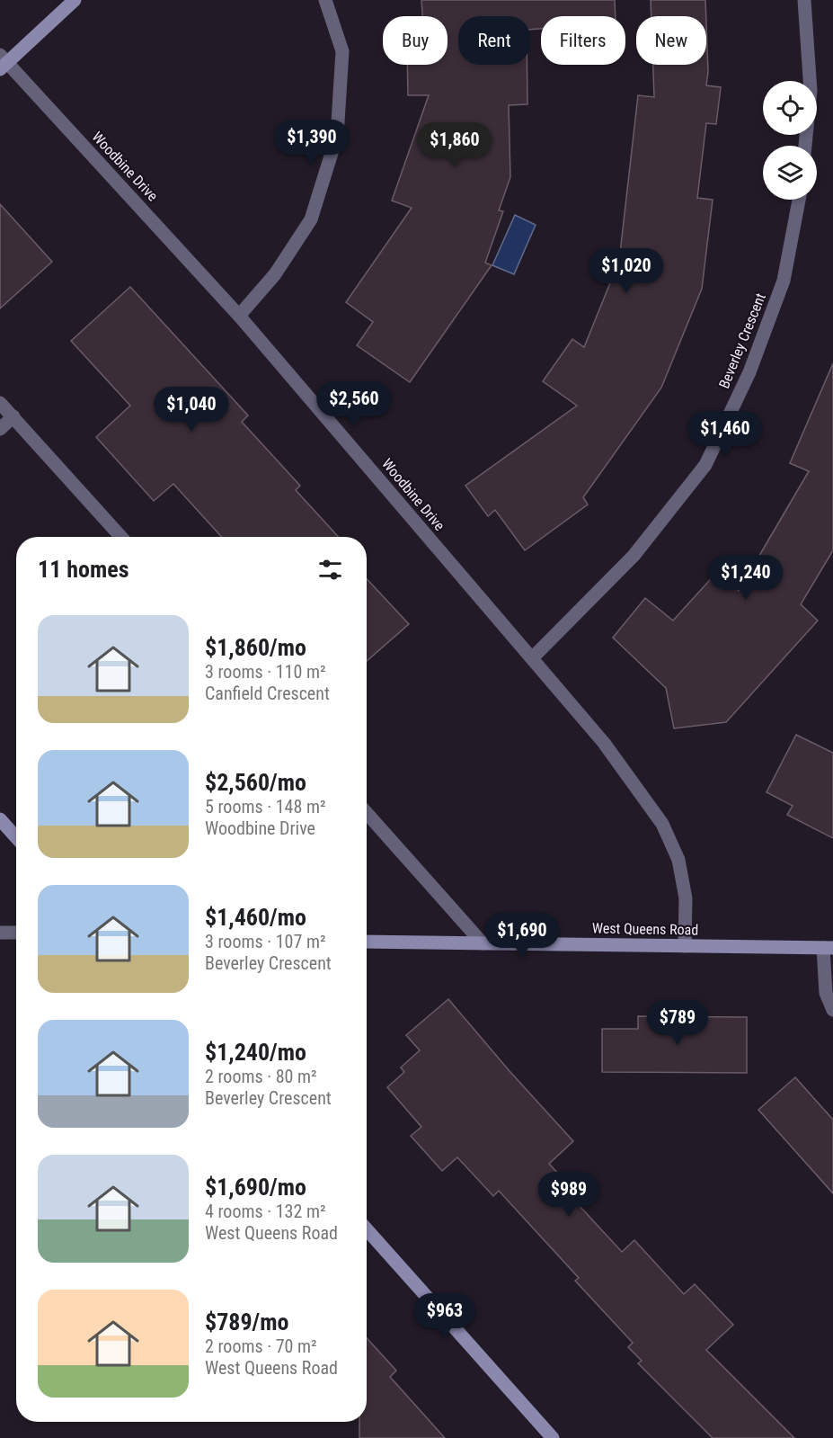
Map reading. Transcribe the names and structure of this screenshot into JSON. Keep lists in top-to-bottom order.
{
  "streets": {
    "main road": ["West Queens Road"],
    "street": ["Woodbine Drive", "Beverley Crescent"]
  },
  "crossings": [
    ["Woodbine Drive", "Beverley Crescent"],
    ["Woodbine Drive", "West Queens Road"]
  ],
  "page": {
    "chip": [
      "Buy",
      "Rent",
      "Filters",
      "New"
    ],
    "price": [
      "$1,390",
      "$1,860",
      "$1,020",
      "$2,560",
      "$1,040",
      "$1,460",
      "$1,240",
      "$1,690",
      "$789",
      "$989",
      "$963"
    ],
    "heading": "11 homes",
    "list": [
      {
        "name": "$1,860/mo",
        "note": "3 rooms · 110 m² · Canfield Crescent"
      },
      {
        "name": "$2,560/mo",
        "note": "5 rooms · 148 m² · Woodbine Drive"
      },
      {
        "name": "$1,460/mo",
        "note": "3 rooms · 107 m² · Beverley Crescent"
      },
      {
        "name": "$1,240/mo",
        "note": "2 rooms · 80 m² · Beverley Crescent"
      },
      {
        "name": "$1,690/mo",
        "note": "4 rooms · 132 m² · West Queens Road"
      },
      {
        "name": "$789/mo",
        "note": "2 rooms · 70 m² · West Queens Road"
      }
    ]
  }
}
